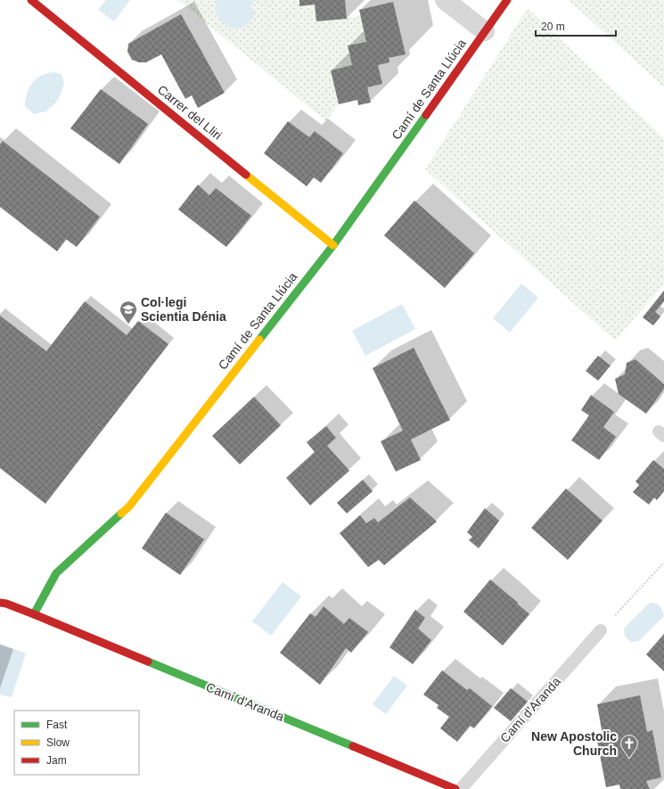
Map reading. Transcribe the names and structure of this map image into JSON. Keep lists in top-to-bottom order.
{
  "streets": {
    "street": ["Camí de Santa Llúcia", "Carrer del Lliri", "Camí d'Aranda"]
  },
  "crossings": [
    ["Camí de Santa Llúcia", "Carrer del Lliri"],
    ["Camí de Santa Llúcia", "Camí d'Aranda"]
  ],
  "places": {
    "school or university": ["Col·legi Scientia Dénia"],
    "church": ["New Apostolic Church"]
  },
  "legend": ["Fast", "Slow", "Jam"],
  "scale_bar": "20 m"
}
